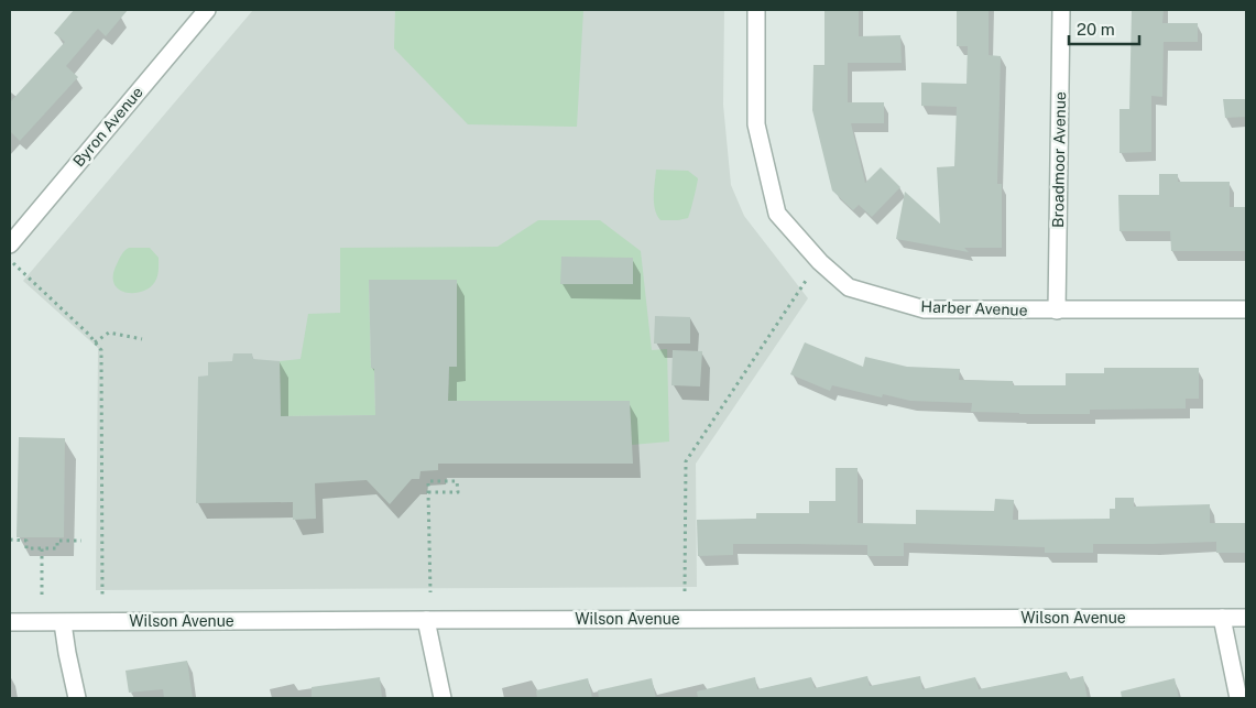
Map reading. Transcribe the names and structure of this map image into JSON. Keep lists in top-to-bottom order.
{
  "streets": {
    "street": [
      "Byron Avenue",
      "Broadmoor Avenue",
      "Harber Avenue",
      "Wilson Avenue"
    ]
  },
  "crossings": [
    ["Broadmoor Avenue", "Harber Avenue"]
  ],
  "scale_bar": "20 m"
}
